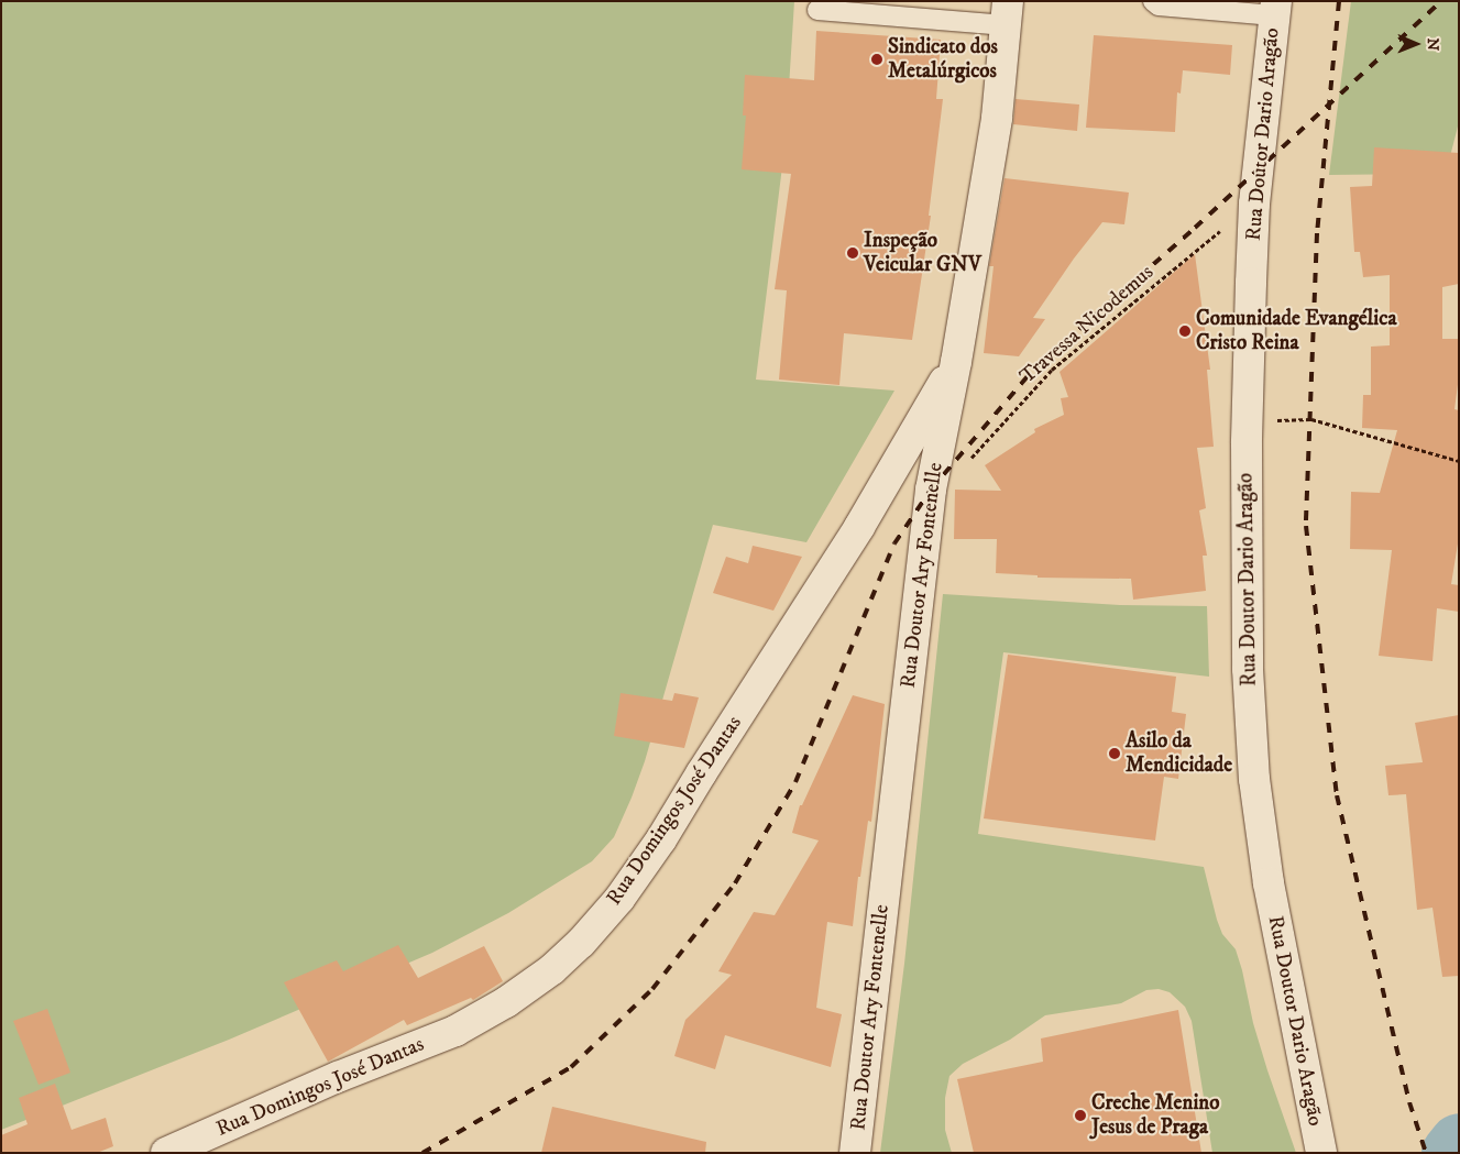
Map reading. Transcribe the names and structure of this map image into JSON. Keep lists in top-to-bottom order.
{
  "streets": {
    "main road": ["Rua Doutor Dario Aragão", "Rua Doutor Ary Fontenelle", "Rua Domingos José Dantas"],
    "path": ["Travessa Nicodemus"]
  },
  "crossings": [
    ["Rua Doutor Dario Aragão", "Travessa Nicodemus"],
    ["Rua Doutor Ary Fontenelle", "Rua Domingos José Dantas"]
  ],
  "places": [
    "Sindicato dos Metalúrgicos",
    "Inspeção Veicular GNV",
    "Comunidade Evangélica Cristo Reina",
    "Asilo da Mendicidade",
    "Creche Menino Jesus de Praga"
  ],
  "north": "right"
}
